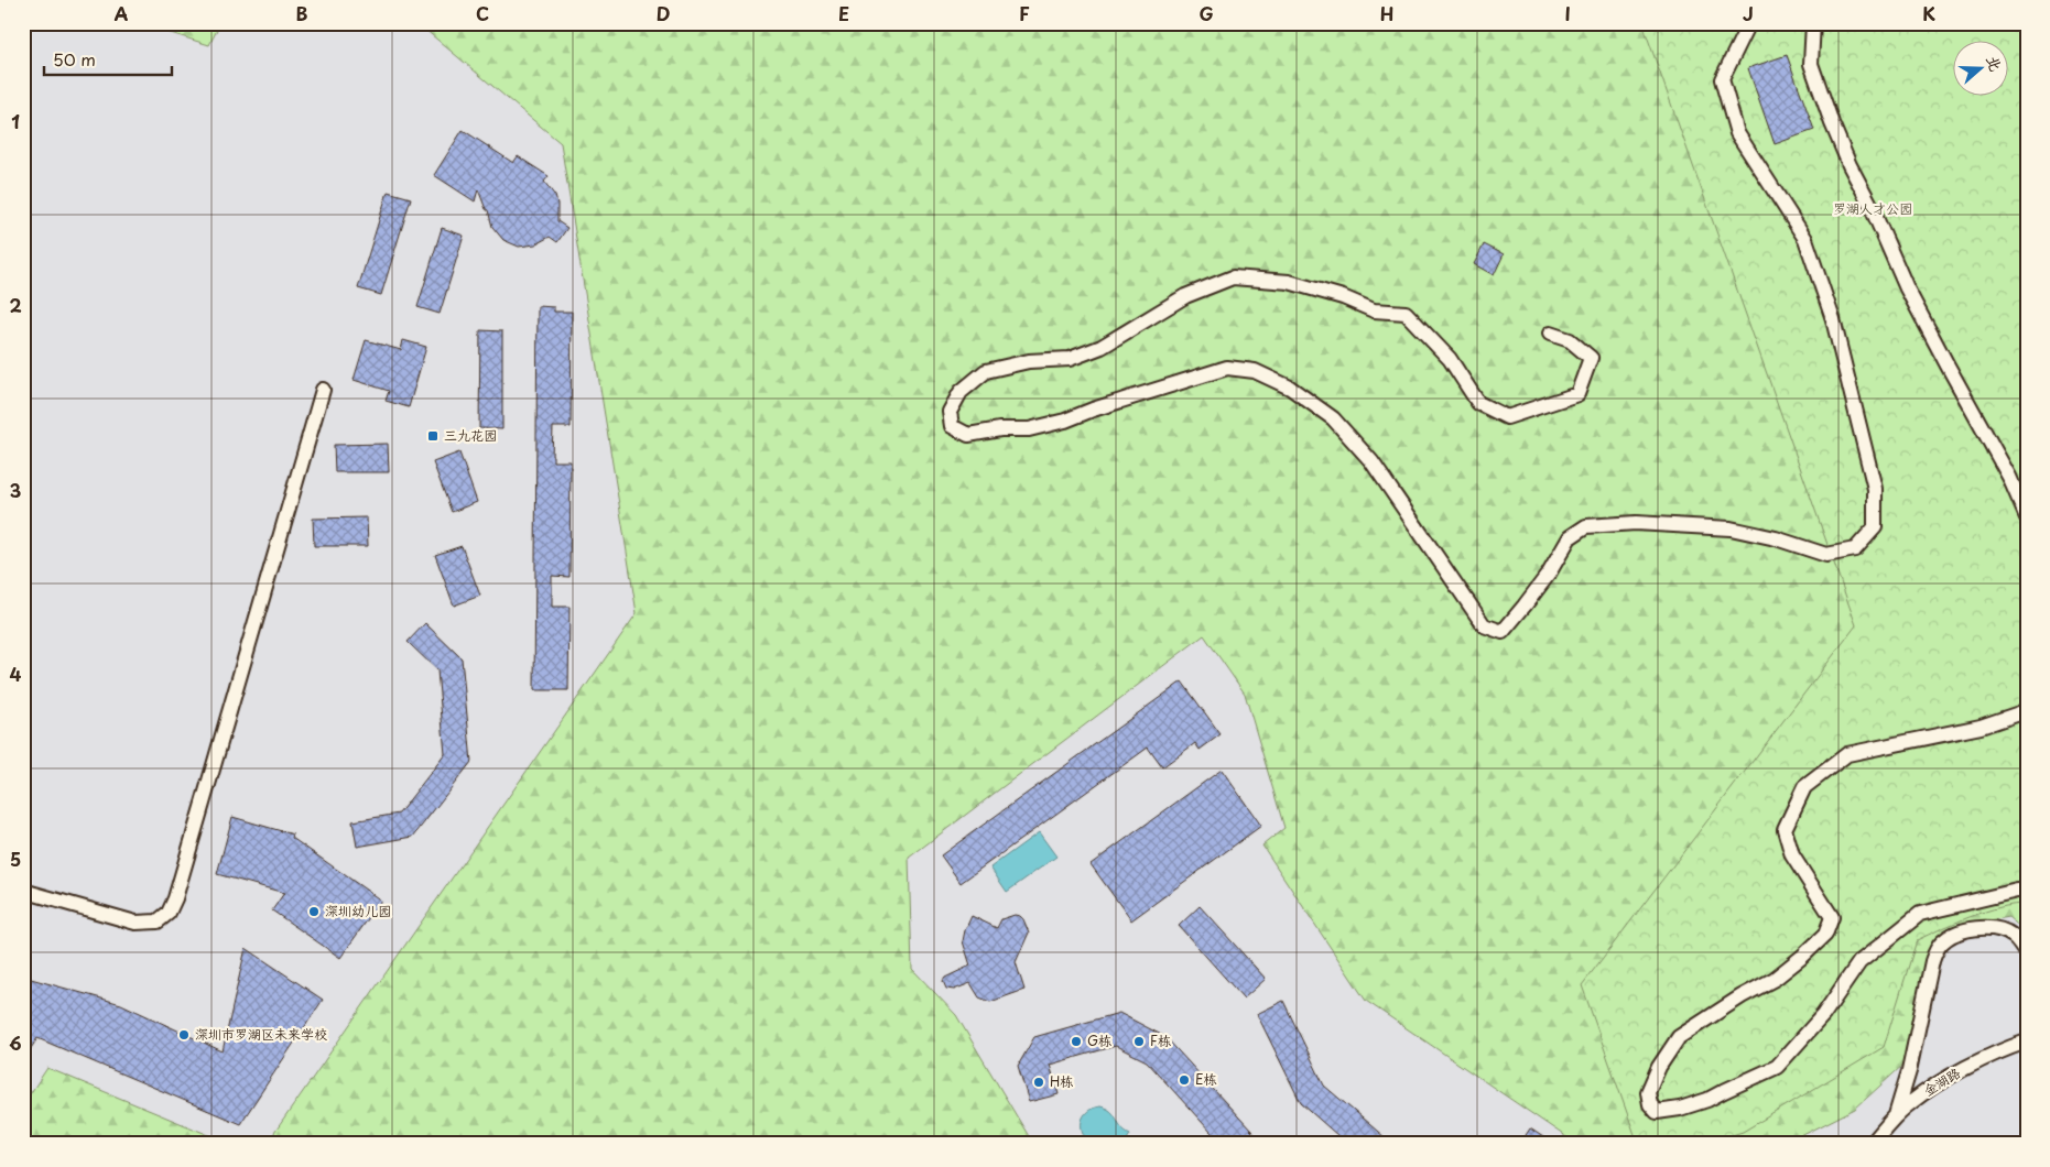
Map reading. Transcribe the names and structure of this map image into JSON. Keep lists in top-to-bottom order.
{
  "streets": {
    "street": ["金湖路"]
  },
  "parks": ["罗湖人才公园"],
  "places": {
    "transit": ["三九花园"],
    "other": [
      "深圳幼儿园",
      "深圳市罗湖区未来学校",
      "G栋",
      "F栋",
      "E栋",
      "H栋"
    ]
  },
  "scale_bar": "50 m",
  "north": "right",
  "grid": {
    "columns": [
      "A",
      "B",
      "C",
      "D",
      "E",
      "F",
      "G",
      "H",
      "I",
      "J",
      "K"
    ],
    "rows": [
      "1",
      "2",
      "3",
      "4",
      "5",
      "6"
    ]
  }
}
